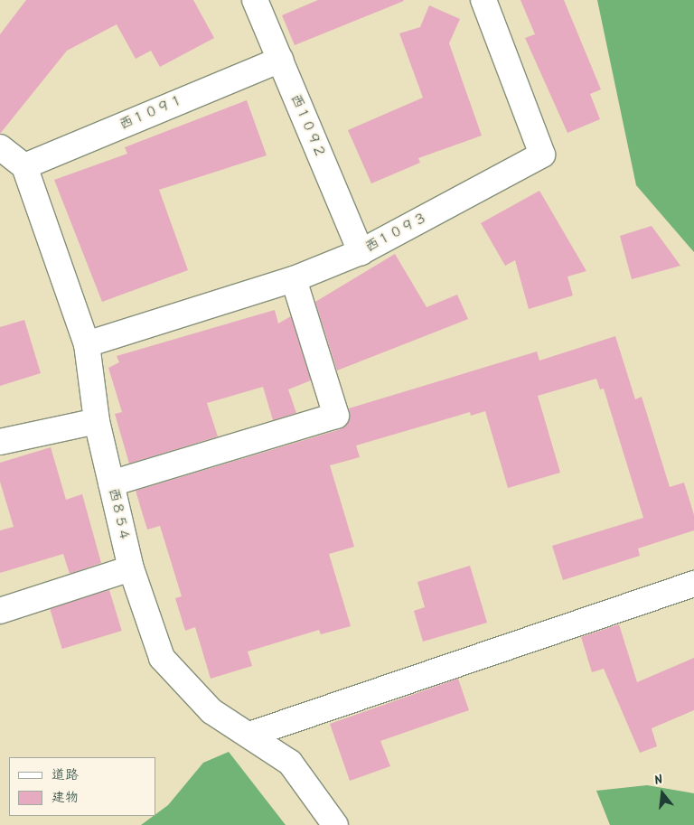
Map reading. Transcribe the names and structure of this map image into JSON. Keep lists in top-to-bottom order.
{
  "streets": {
    "street": [
      "西１０９１",
      "西１０９２",
      "西１０９３",
      "西８５４"
    ]
  },
  "crossings": [
    ["西１０９１", "西１０９２"],
    ["西１０９１", "西８５４"],
    ["西１０９２", "西１０９３"],
    ["西１０９３", "西８５４"]
  ],
  "legend": ["道路", "建物"],
  "north": "top"
}
